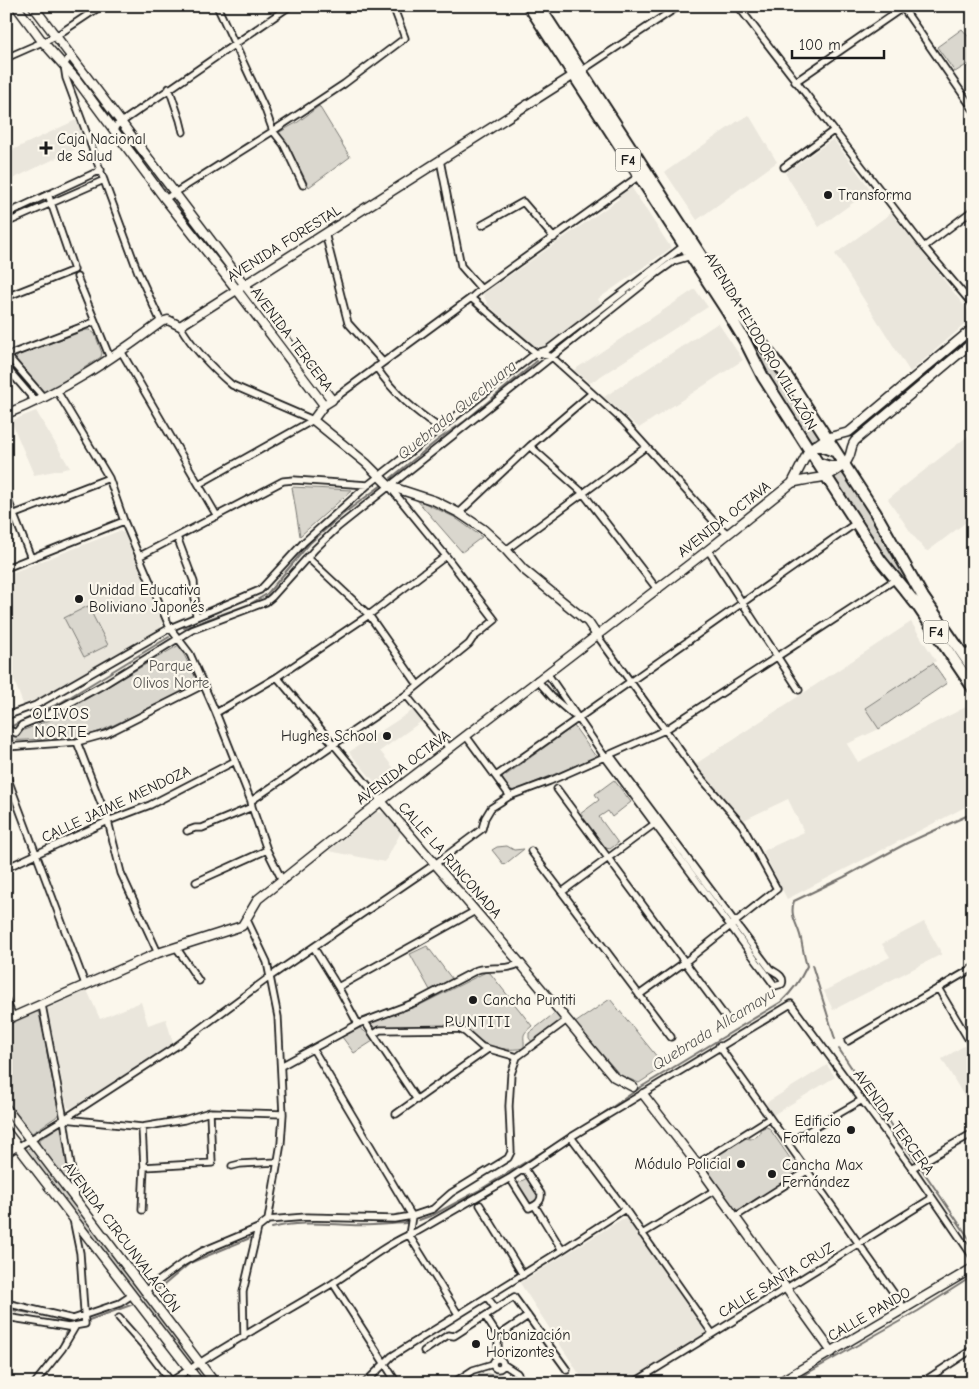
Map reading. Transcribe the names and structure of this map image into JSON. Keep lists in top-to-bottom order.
{
  "streets": {
    "highway": ["F4", "AVENIDA ELIODORO VILLAZÓN"],
    "street": [
      "AVENIDA FORESTAL",
      "AVENIDA TERCERA",
      "AVENIDA OCTAVA",
      "CALLE JAIME MENDOZA",
      "CALLE LA RINCONADA",
      "AVENIDA CIRCUNVALACIÓN",
      "CALLE SANTA CRUZ",
      "CALLE PANDO"
    ]
  },
  "crossings": [
    ["AVENIDA FORESTAL", "AVENIDA TERCERA"],
    ["AVENIDA FORESTAL", "AVENIDA ELIODORO VILLAZÓN"],
    ["AVENIDA TERCERA", "CALLE SANTA CRUZ"],
    ["AVENIDA ELIODORO VILLAZÓN", "AVENIDA OCTAVA"],
    ["AVENIDA OCTAVA", "CALLE LA RINCONADA"]
  ],
  "districts": ["OLIVOS NORTE", "PUNTITI"],
  "water": ["Quebrada Quechuara", "Quebrada Allcamayu"],
  "parks": ["Parque Olivos Norte"],
  "places": {
    "health": ["Caja Nacional de Salud"],
    "other": [
      "Transforma",
      "Unidad Educativa Boliviano Japonés",
      "Hughes School",
      "Cancha Puntiti",
      "Edificio Fortaleza",
      "Módulo Policial",
      "Cancha Max Fernández",
      "Urbanización Horizontes"
    ]
  },
  "scale_bar": "100 m"
}
